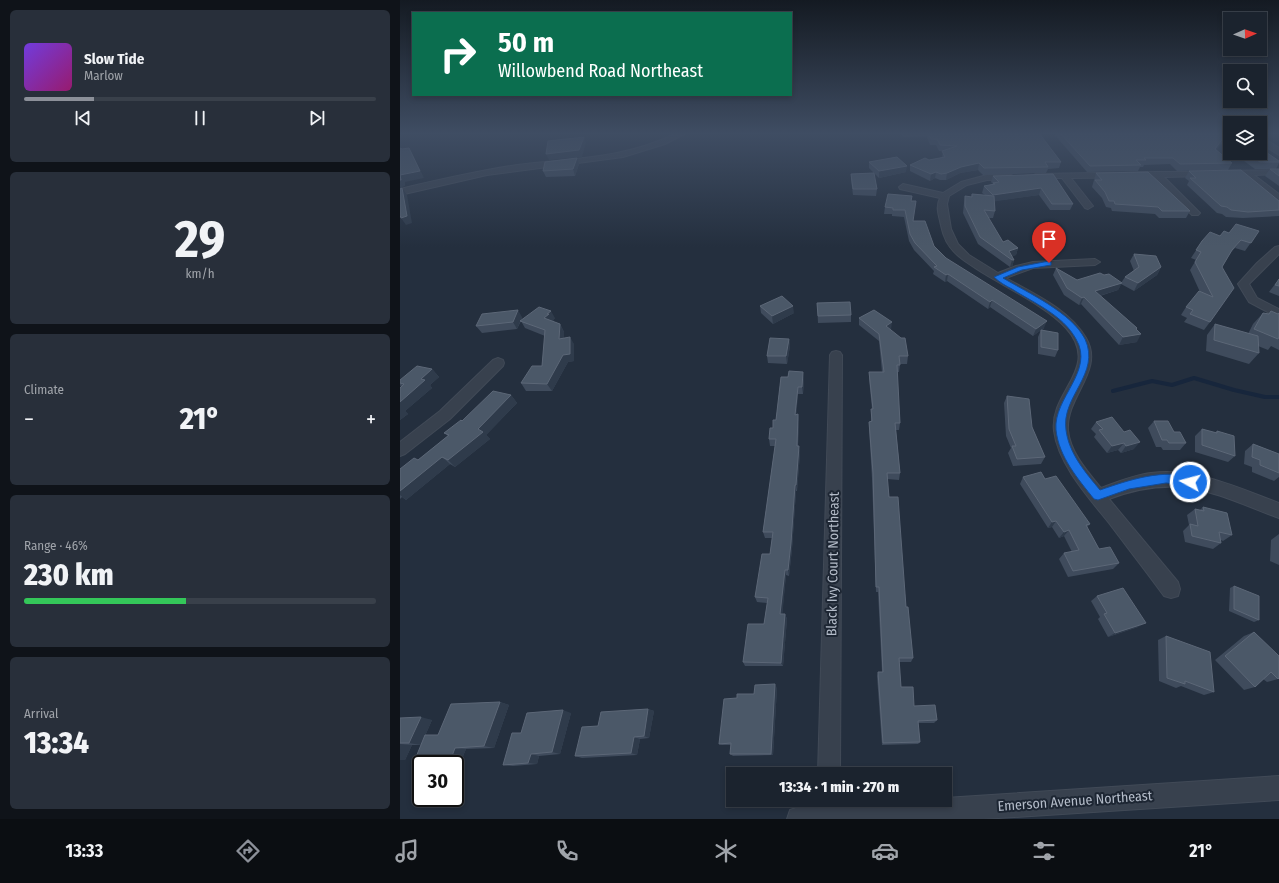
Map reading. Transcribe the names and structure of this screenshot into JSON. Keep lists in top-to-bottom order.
{
  "streets": {
    "street": ["Black Ivy Court Northeast", "Emerson Avenue Northeast"]
  },
  "north": "right",
  "page": {
    "turn": ["50 m", "Willowbend Road Northeast"],
    "song": ["Slow Tide", "Marlow"],
    "tile": [
      ["29", "km/h"],
      "Climate",
      ["Range · 46%", "230 km"],
      ["Arrival", "13:34"]
    ],
    "heat": ["−", "21°", "+"],
    "limit": "30",
    "trip": "13:34 · 1 min · 270 m",
    "tabs": ["13:33", "21°"]
  }
}
